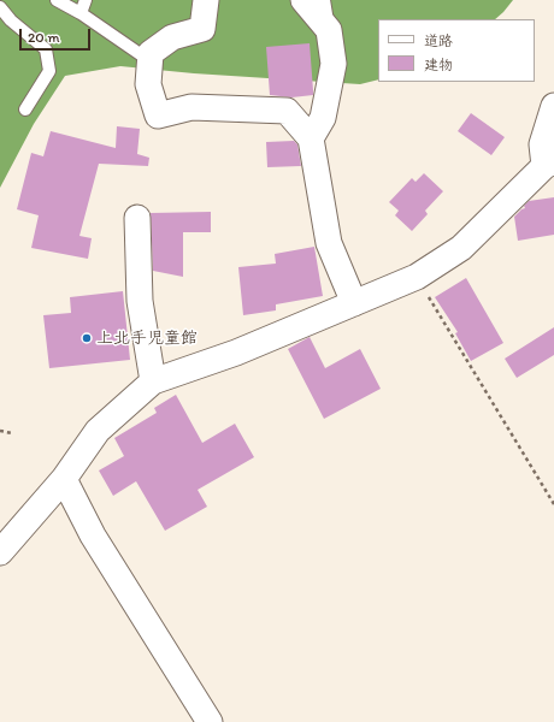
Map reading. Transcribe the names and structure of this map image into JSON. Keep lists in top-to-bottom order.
{
  "places": ["上北手児童館"],
  "legend": ["道路", "建物"],
  "scale_bar": "20 m"
}
